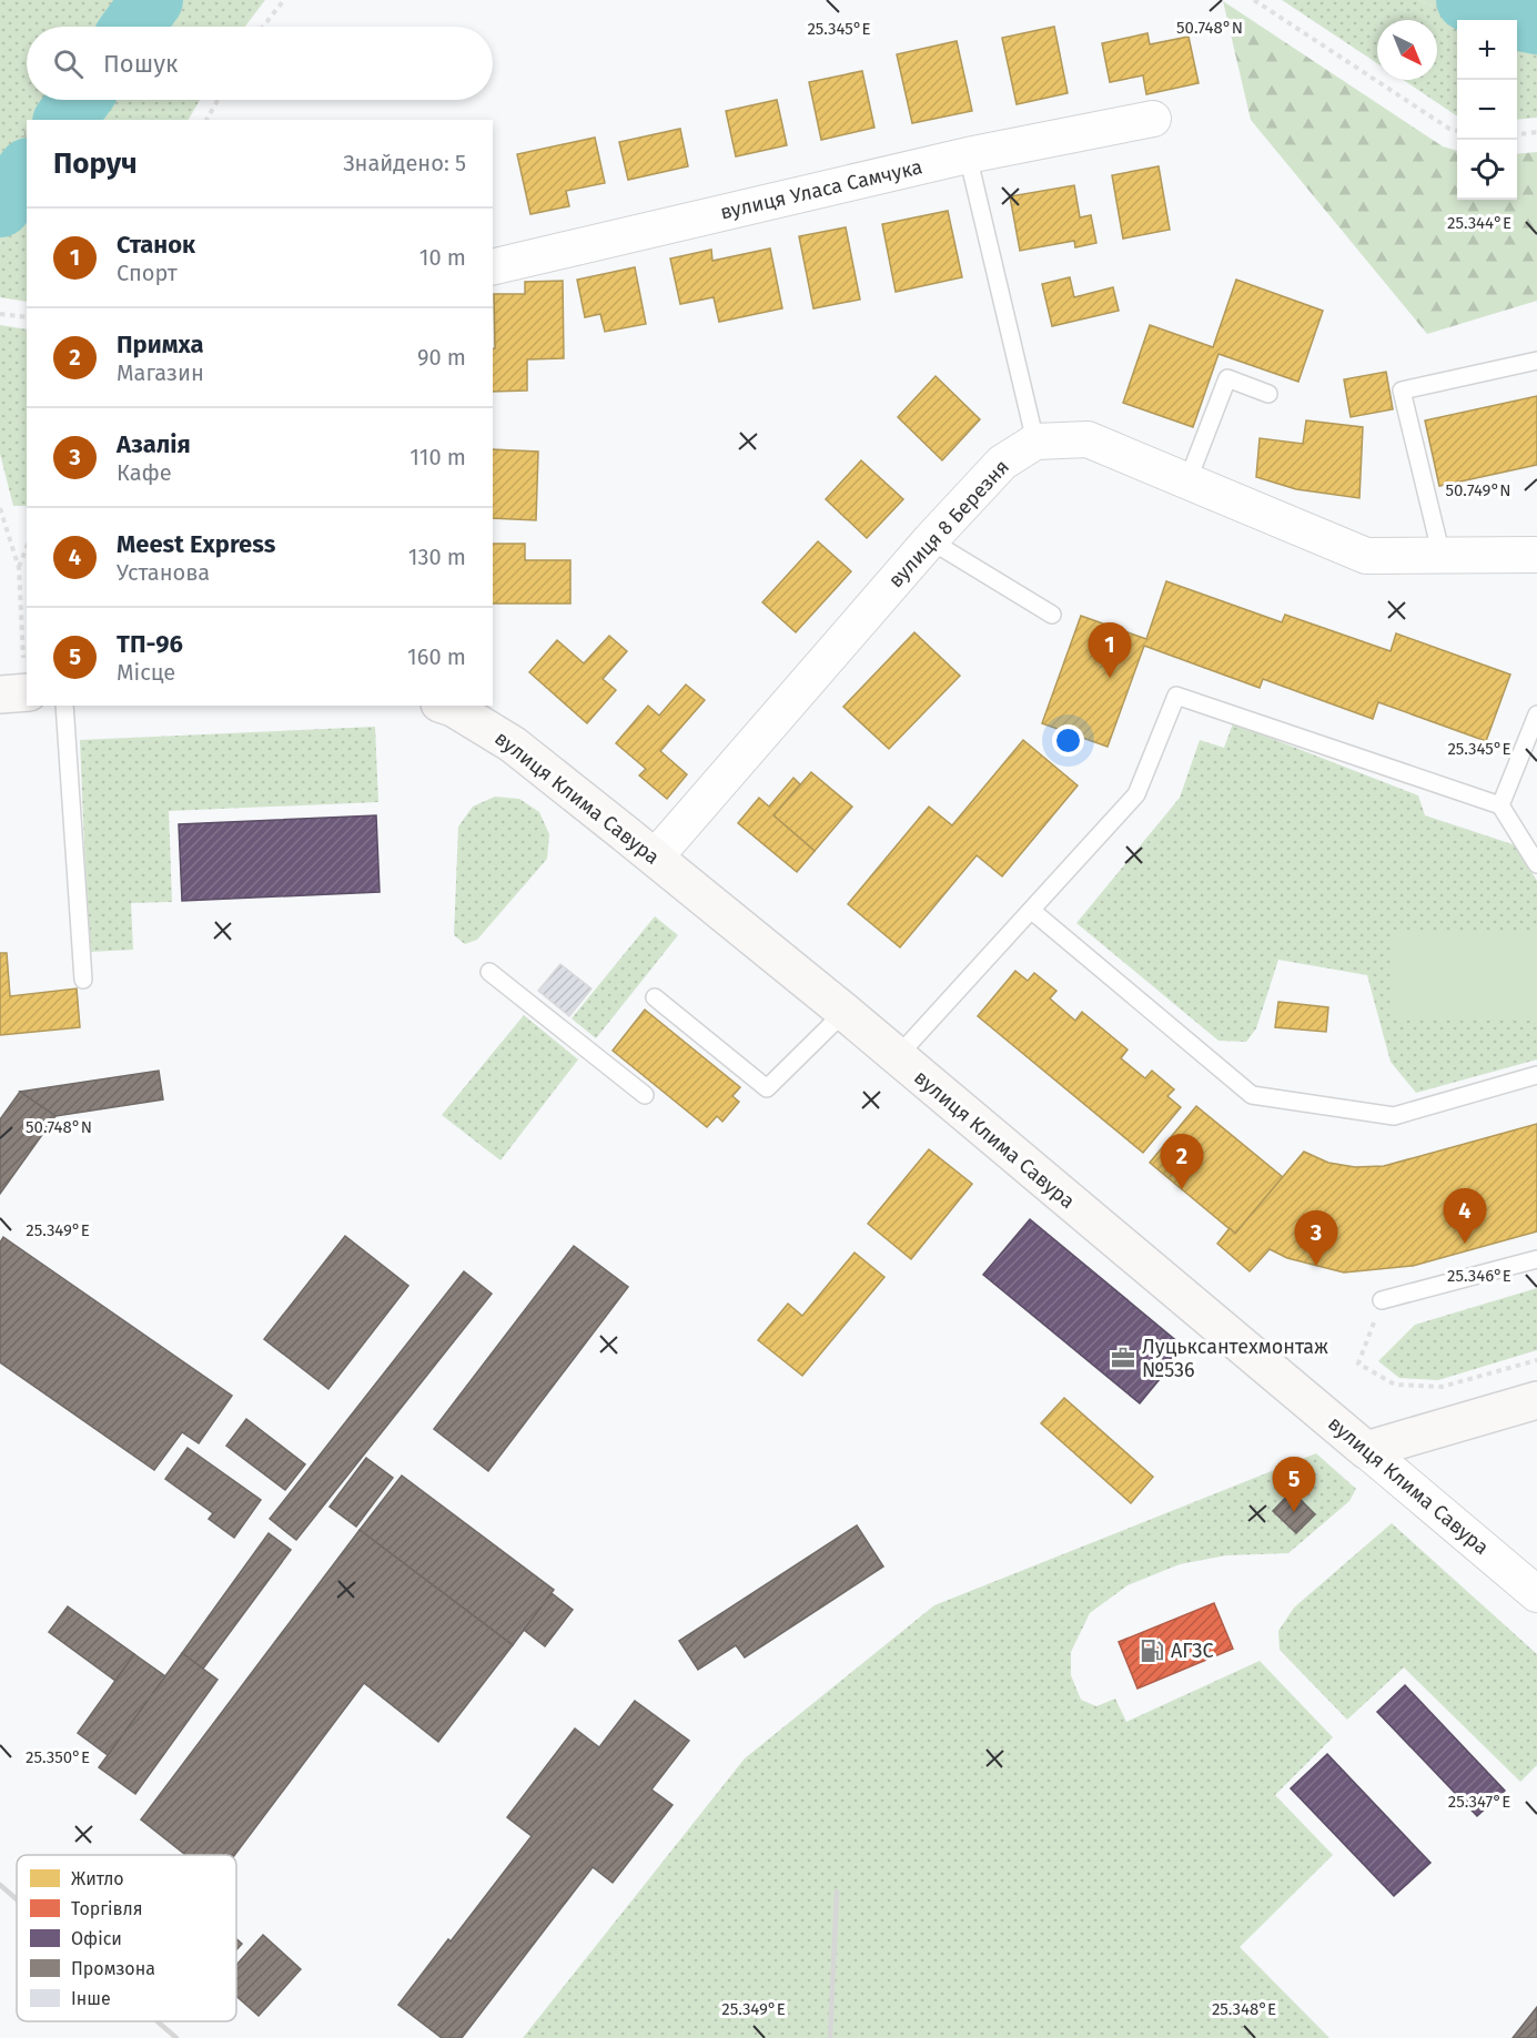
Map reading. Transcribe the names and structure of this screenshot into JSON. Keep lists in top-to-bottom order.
{
  "streets": {
    "street": ["вулиця Уласа Самчука", "вулиця 8 Березня", "вулиця Клима Савура"]
  },
  "crossings": [
    ["вулиця 8 Березня", "вулиця Клима Савура"]
  ],
  "places": {
    "office": ["Луцьксантехмонтаж №536"],
    "fuel station": ["АГЗС"]
  },
  "legend": [
    "Житло",
    "Торгівля",
    "Офіси",
    "Промзона",
    "Інше"
  ],
  "north": "bottom right",
  "page": {
    "map_buttons": ["+", "−"],
    "search": "Пошук",
    "heading": ["Поруч", "Знайдено: 5"],
    "list": [
      {
        "mark": "1",
        "name": "Станок",
        "note": "Спорт",
        "value": "10 m"
      },
      {
        "mark": "2",
        "name": "Примха",
        "note": "Магазин",
        "value": "90 m"
      },
      {
        "mark": "3",
        "name": "Азалія",
        "note": "Кафе",
        "value": "110 m"
      },
      {
        "mark": "4",
        "name": "Meest Express",
        "note": "Установа",
        "value": "130 m"
      },
      {
        "mark": "5",
        "name": "ТП-96",
        "note": "Місце",
        "value": "160 m"
      }
    ],
    "pins": [
      "1",
      "2",
      "4",
      "3",
      "5"
    ]
  },
  "coordinates": [
    "50.748°N",
    "25.345°E",
    "25.344°E",
    "50.749°N",
    "25.349°E",
    "25.346°E",
    "25.350°E",
    "25.347°E",
    "25.348°E"
  ]
}
